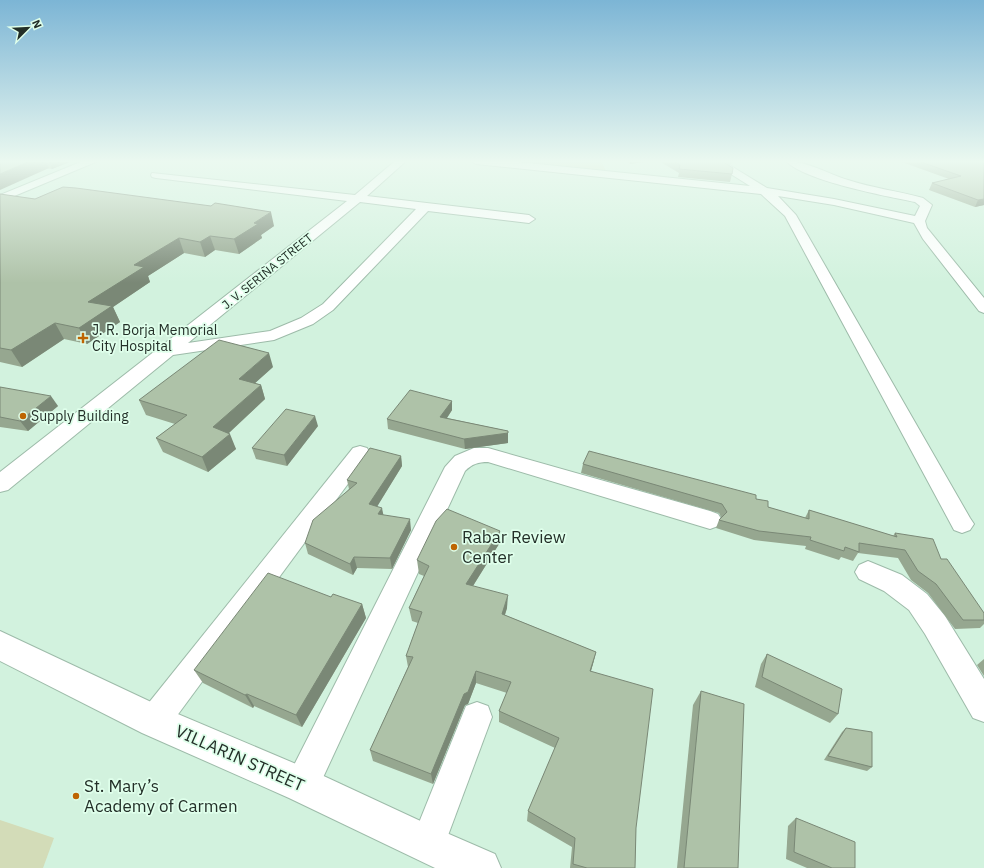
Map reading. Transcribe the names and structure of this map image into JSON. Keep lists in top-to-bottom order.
{
  "streets": {
    "main road": ["VILLARIN STREET"],
    "street": ["J. V. SERIÑA STREET"]
  },
  "places": {
    "health": ["J. R. Borja Memorial City Hospital"],
    "other": ["Supply Building", "Rabar Review Center", "St. Mary’s Academy of Carmen"]
  },
  "north": "top right"
}
